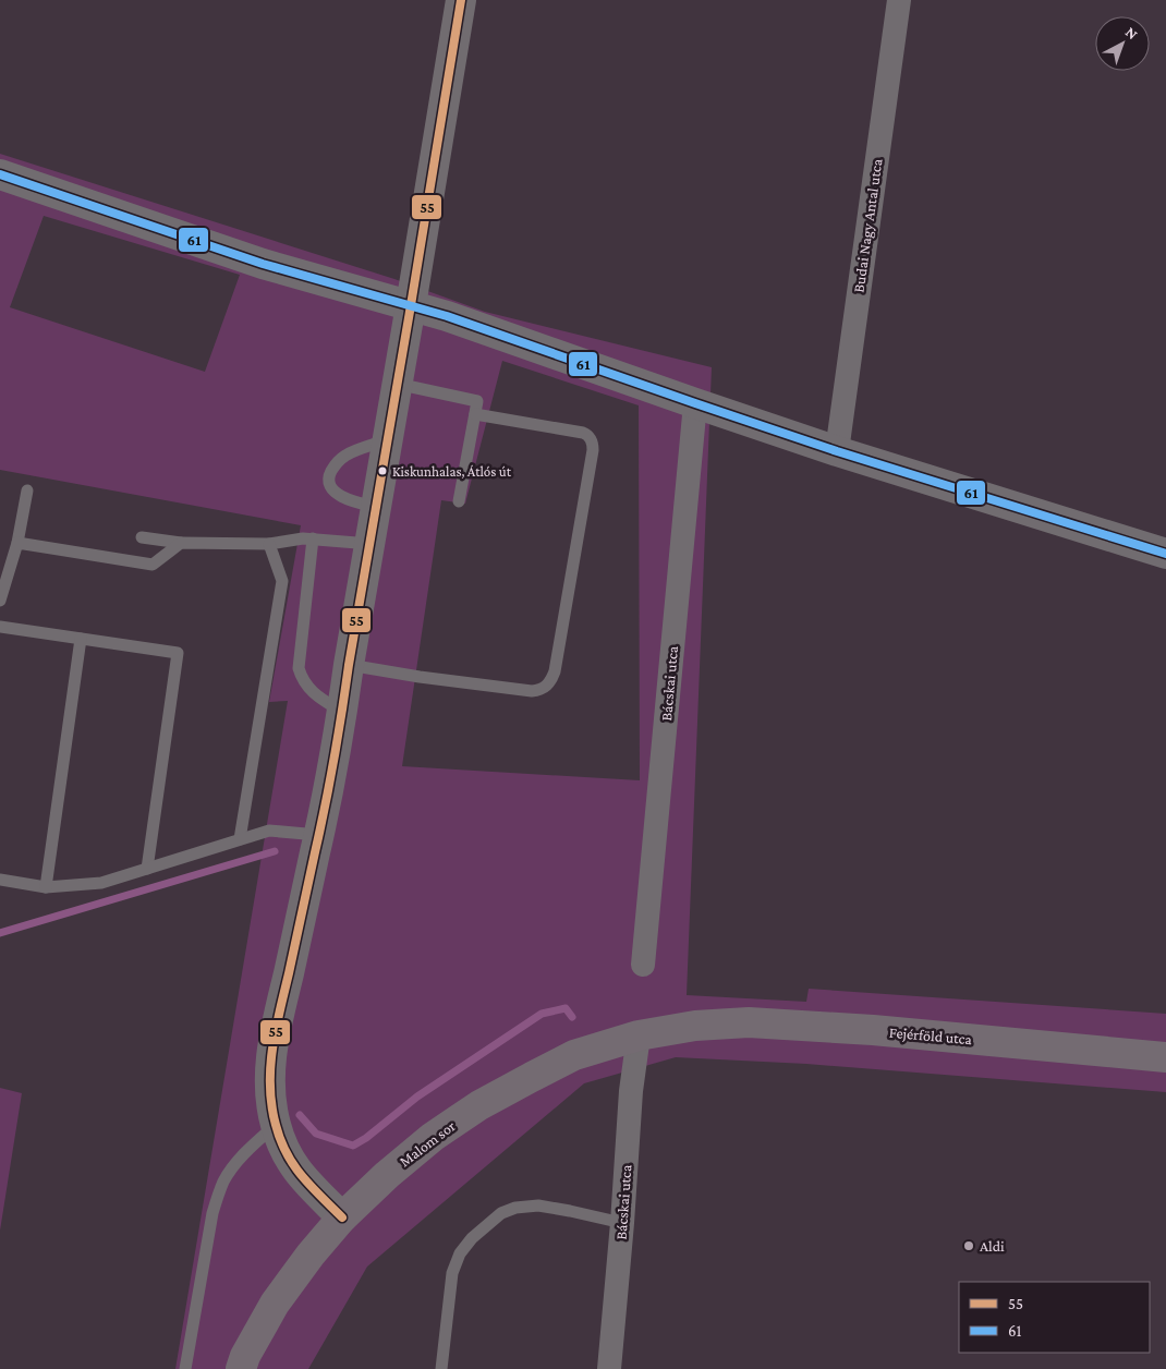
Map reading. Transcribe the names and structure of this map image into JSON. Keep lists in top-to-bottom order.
{
  "streets": {
    "main road": ["Fejérföld utca", "Malom sor"],
    "street": ["Budai Nagy Antal utca", "Bácskai utca"]
  },
  "crossings": [
    ["Bácskai utca", "Malom sor"],
    ["Fejérföld utca", "Malom sor"]
  ],
  "places": ["Kiskunhalas, Átlós út", "Aldi"],
  "lines": ["transit line 55", "transit line 61"],
  "legend": ["55", "61"],
  "north": "top right"
}
